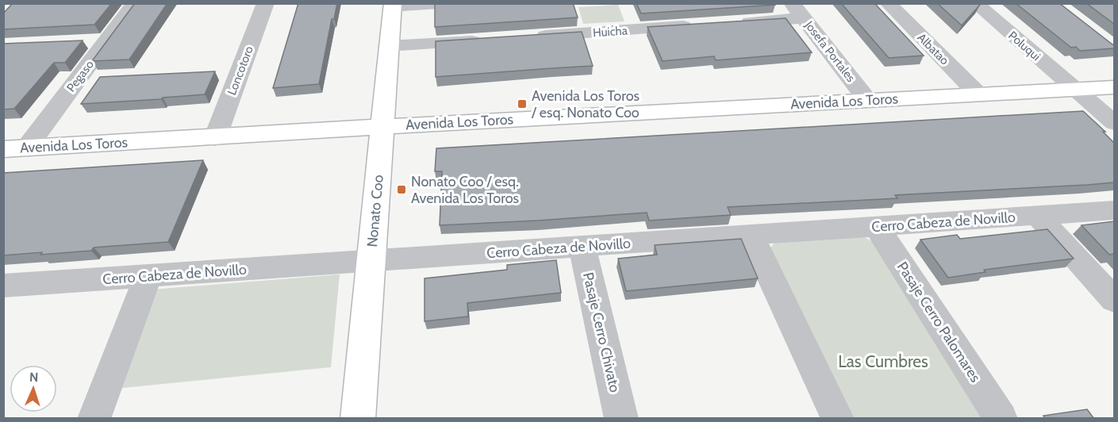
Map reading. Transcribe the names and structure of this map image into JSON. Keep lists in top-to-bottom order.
{
  "streets": {
    "main road": ["Avenida Los Toros", "Nonato Coo"],
    "street": [
      "Huicha",
      "Poluqui",
      "Albatao",
      "Josefa Portales",
      "Loncotoro",
      "Pegaso",
      "Cerro Cabeza de Novillo",
      "Pasaje Cerro Palomares",
      "Pasaje Cerro Chivato"
    ]
  },
  "crossings": [
    ["Poluqui", "Avenida Los Toros"],
    ["Albatao", "Avenida Los Toros"],
    ["Josefa Portales", "Avenida Los Toros"],
    ["Loncotoro", "Avenida Los Toros"],
    ["Pegaso", "Avenida Los Toros"],
    ["Avenida Los Toros", "Nonato Coo"],
    ["Nonato Coo", "Cerro Cabeza de Novillo"],
    ["Cerro Cabeza de Novillo", "Pasaje Cerro Palomares"],
    ["Cerro Cabeza de Novillo", "Pasaje Cerro Chivato"]
  ],
  "parks": ["Las Cumbres"],
  "places": {
    "transit": ["Avenida Los Toros / esq. Nonato Coo", "Nonato Coo / esq. Avenida Los Toros"]
  },
  "north": "top"
}
